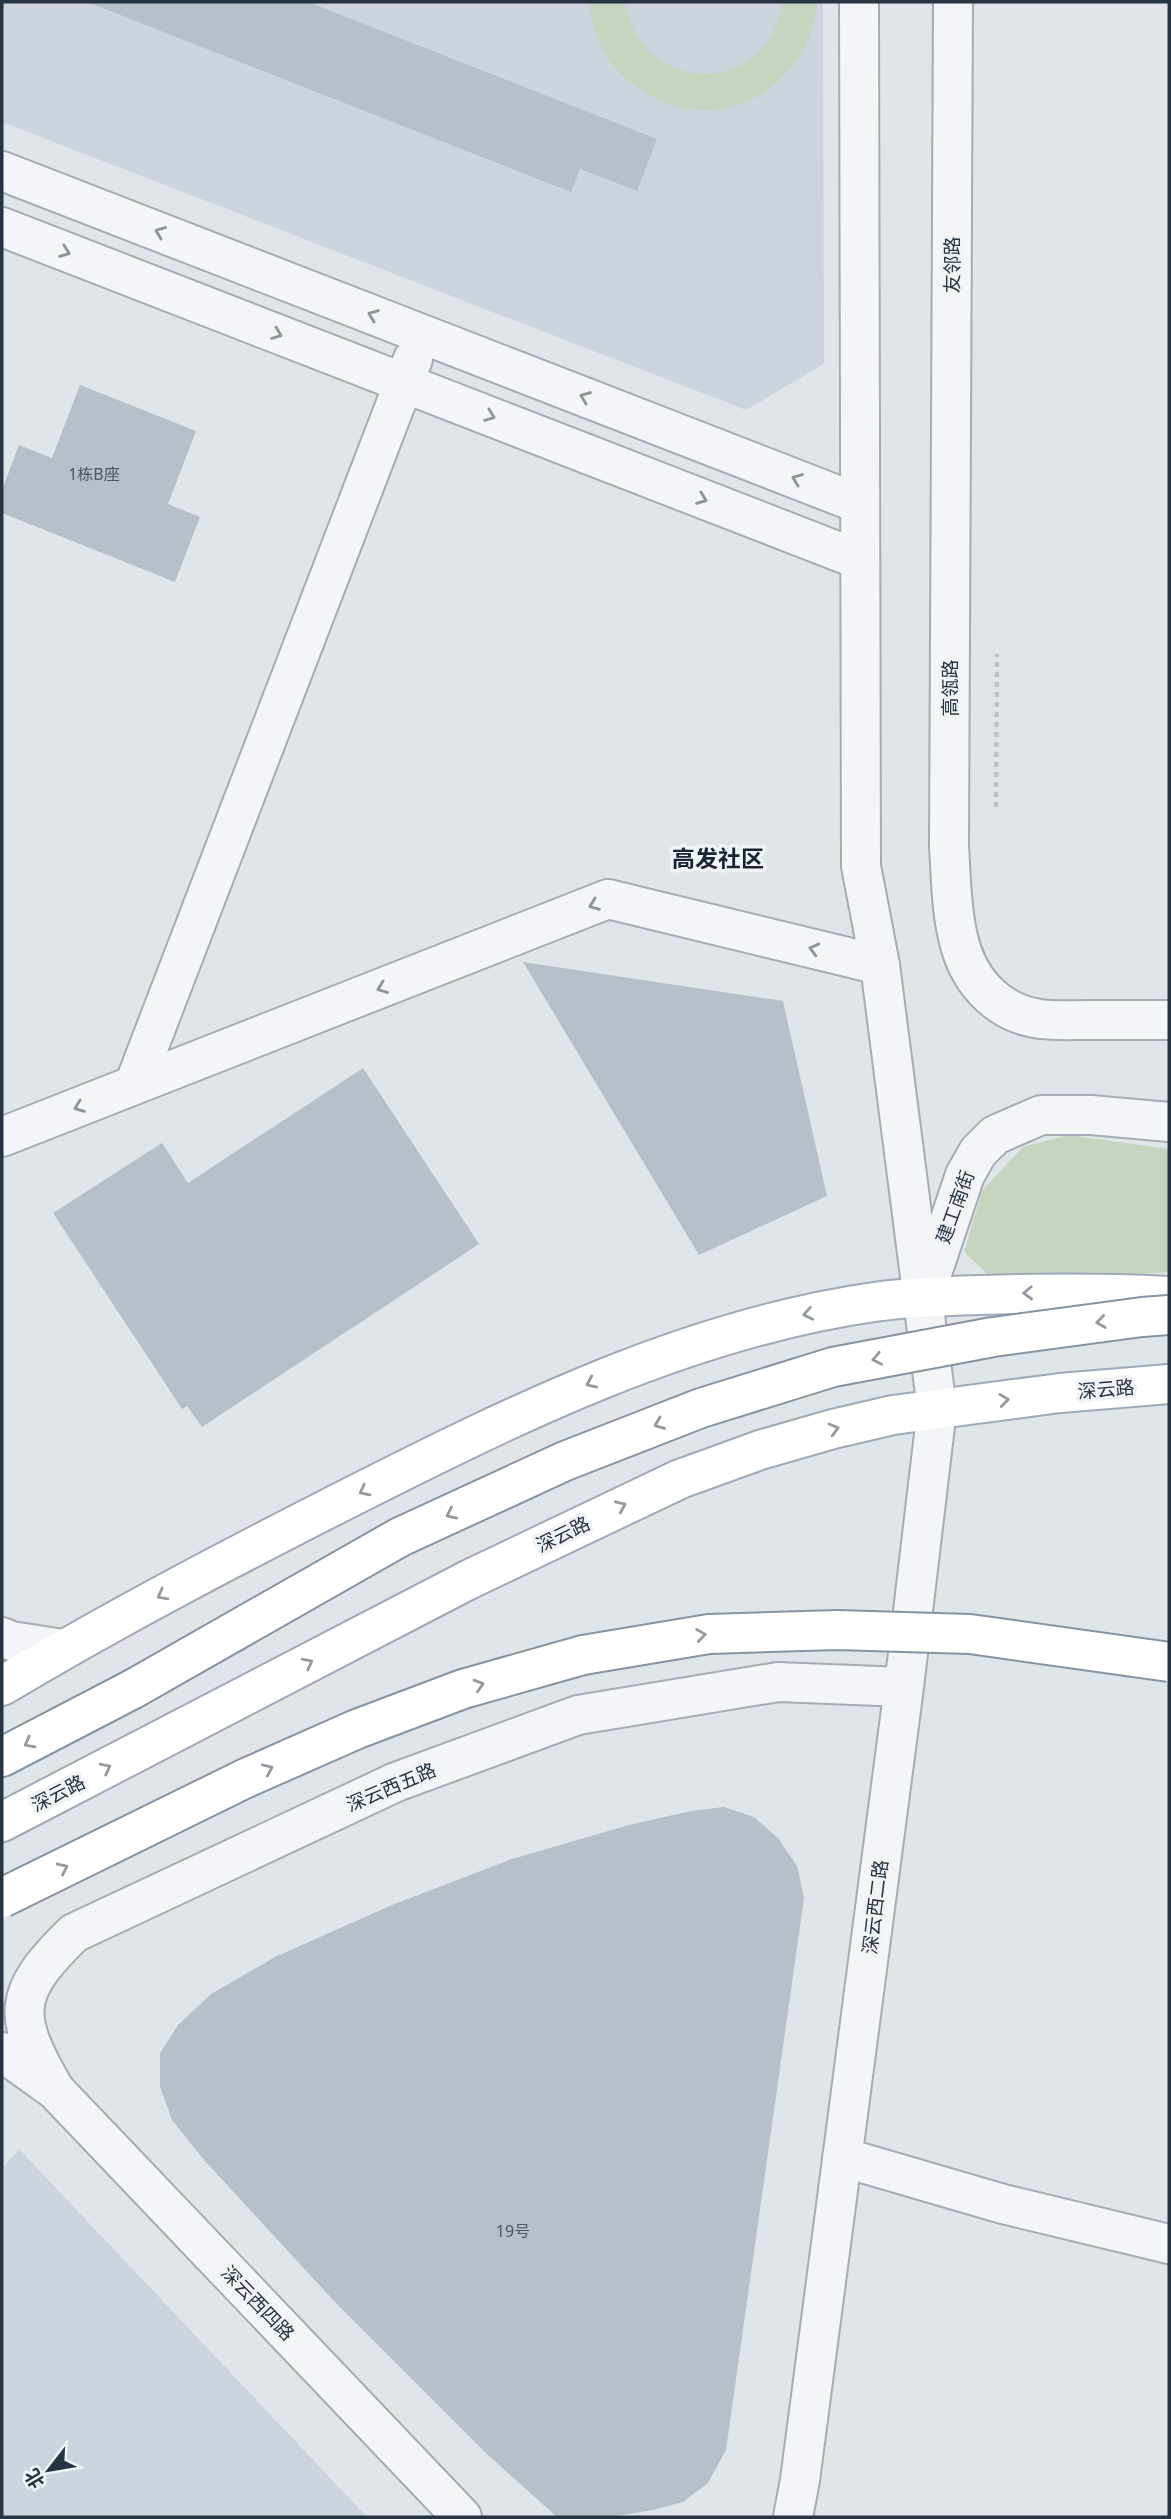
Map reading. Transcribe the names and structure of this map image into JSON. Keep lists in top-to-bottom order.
{
  "streets": {
    "main road": ["深云路"],
    "street": [
      "友邻路",
      "高瓴路",
      "建工南街",
      "深云西五路",
      "深云西二路",
      "深云西四路"
    ]
  },
  "crossings": [
    ["友邻路", "高瓴路"],
    ["建工南街", "深云西二路"],
    ["深云路", "深云西二路"],
    ["深云西五路", "深云西二路"],
    ["深云西五路", "深云西四路"]
  ],
  "districts": ["高发社区"],
  "house_numbers": ["1栋B座", "19号"],
  "north": "bottom left"
}
